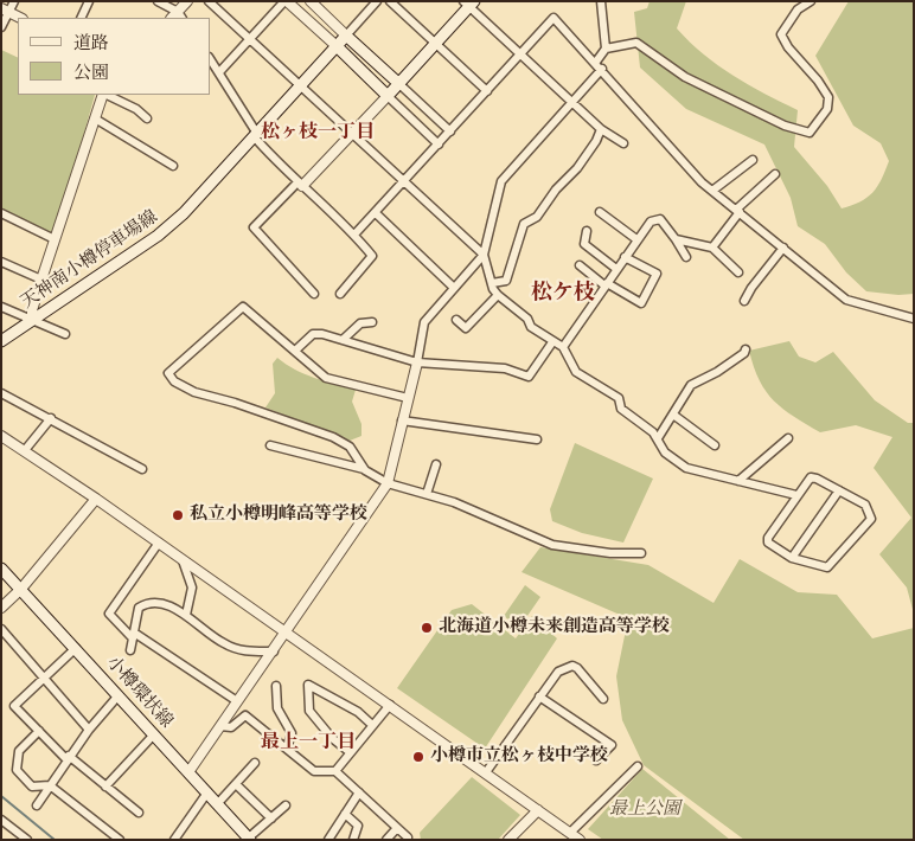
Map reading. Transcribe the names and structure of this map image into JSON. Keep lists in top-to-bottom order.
{
  "streets": {
    "main road": ["天神南小樽停車場線", "小樽環状線"]
  },
  "districts": ["松ヶ枝一丁目", "松ケ枝", "最上一丁目"],
  "parks": ["最上公園"],
  "places": ["私立小樽明峰高等学校", "北海道小樽未来創造高等学校", "小樽市立松ヶ枝中学校"],
  "legend": ["道路", "公園"]
}
